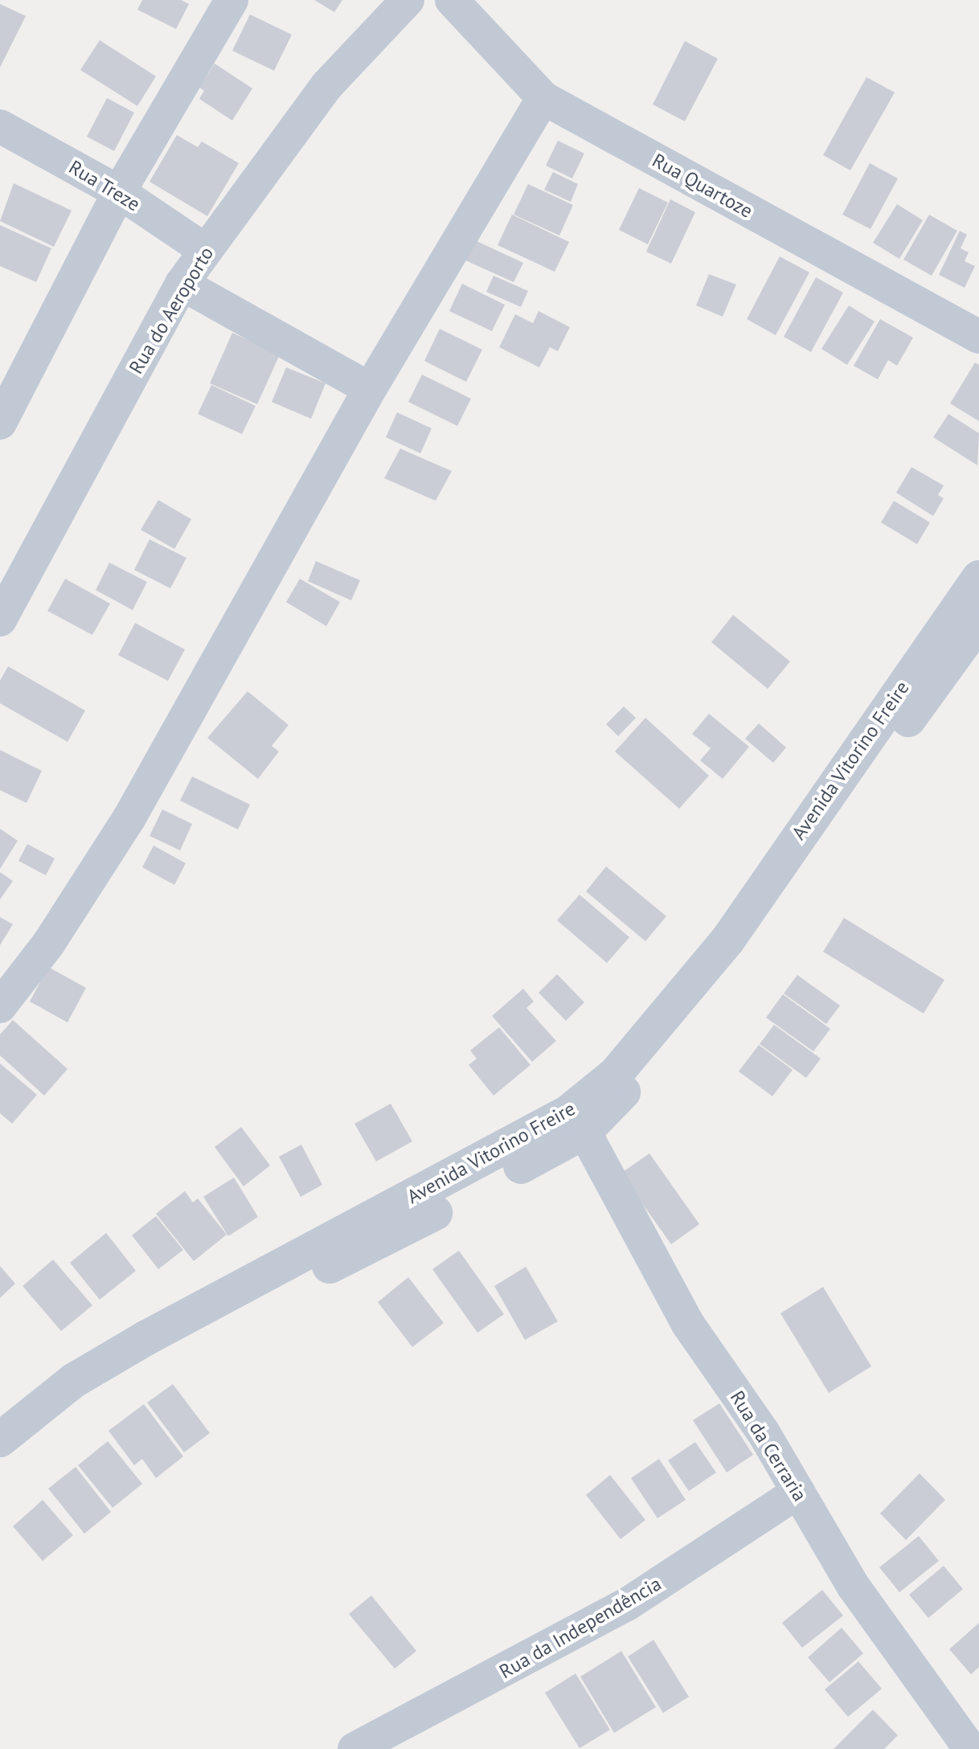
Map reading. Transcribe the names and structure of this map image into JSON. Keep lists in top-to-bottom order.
{
  "streets": {
    "street": [
      "Rua Treze",
      "Rua Quartoze",
      "Rua do Aeroporto",
      "Avenida Vitorino Freire",
      "Rua da Cerraria",
      "Rua da Independência"
    ]
  },
  "crossings": [
    ["Rua Treze", "Rua do Aeroporto"],
    ["Avenida Vitorino Freire", "Rua da Cerraria"],
    ["Rua da Cerraria", "Rua da Independência"]
  ]
}
